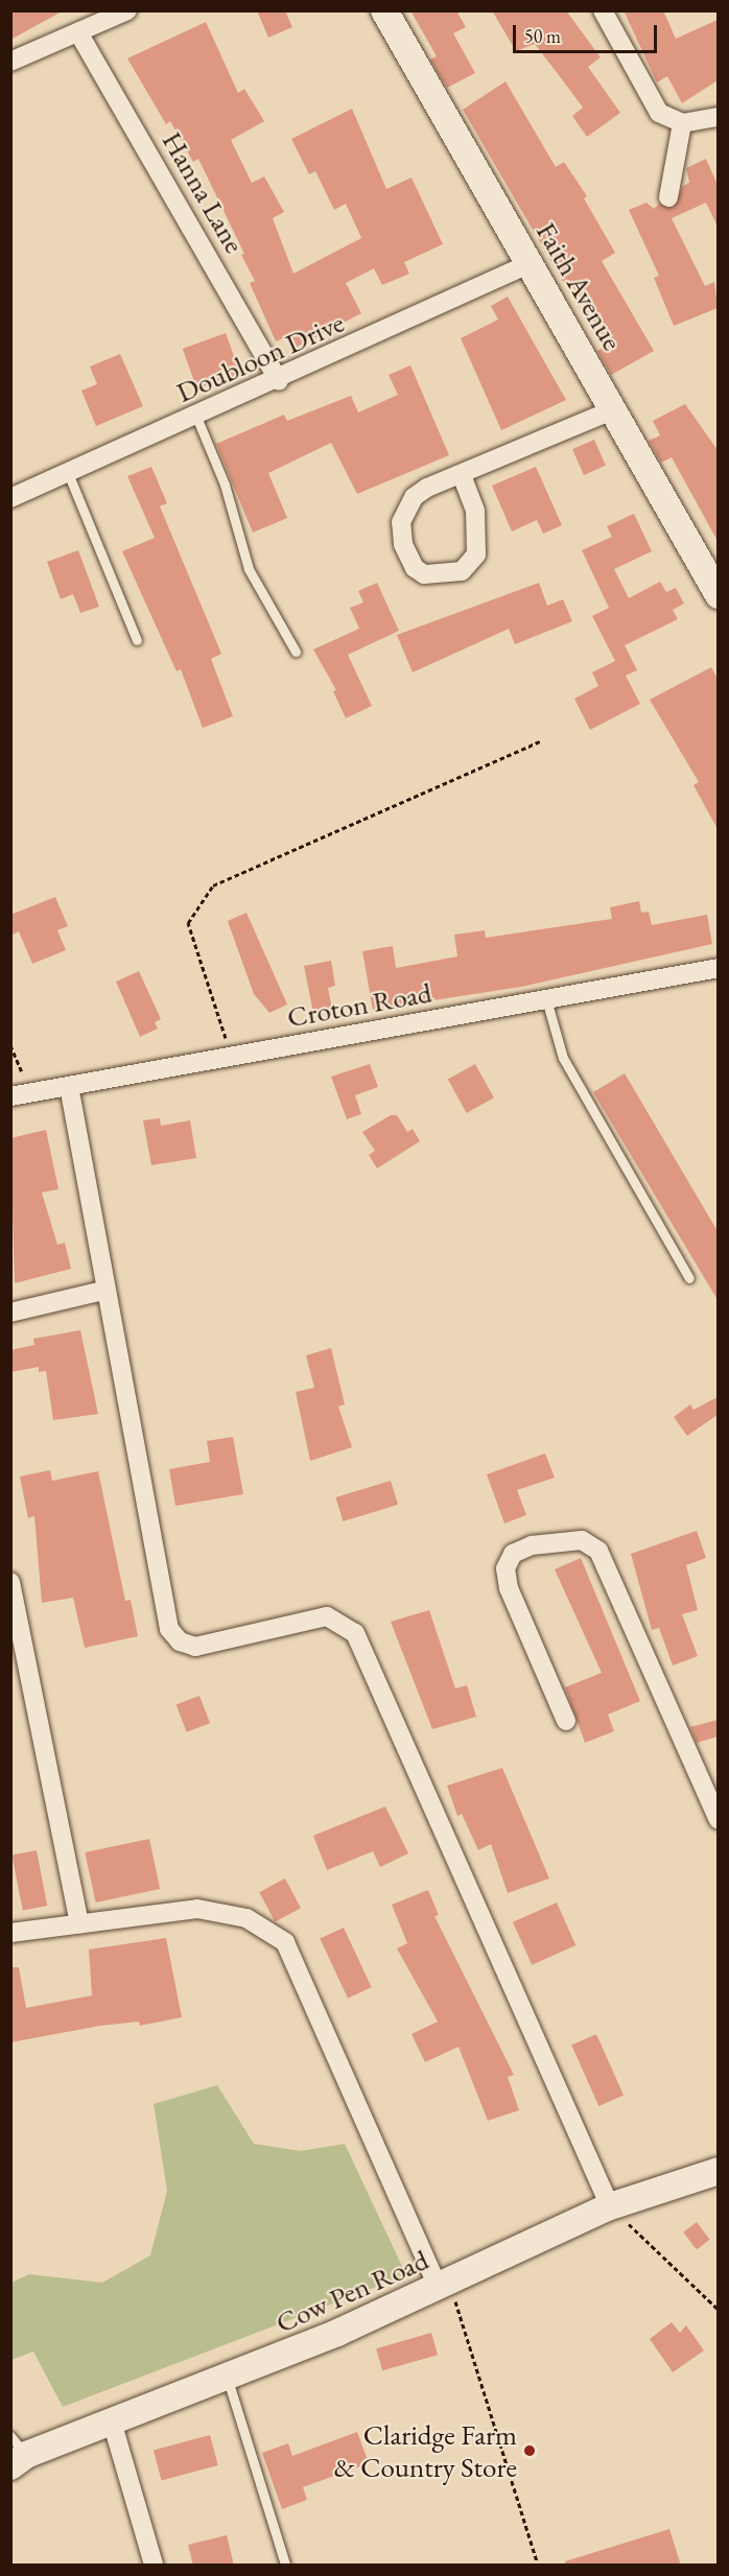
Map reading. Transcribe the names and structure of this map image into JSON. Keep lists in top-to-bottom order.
{
  "streets": {
    "main road": ["Faith Avenue", "Cow Pen Road"],
    "street": ["Hanna Lane", "Doubloon Drive", "Croton Road"]
  },
  "crossings": [
    ["Hanna Lane", "Doubloon Drive"],
    ["Faith Avenue", "Doubloon Drive"]
  ],
  "places": ["Claridge Farm & Country Store"],
  "scale_bar": "50 m"
}
